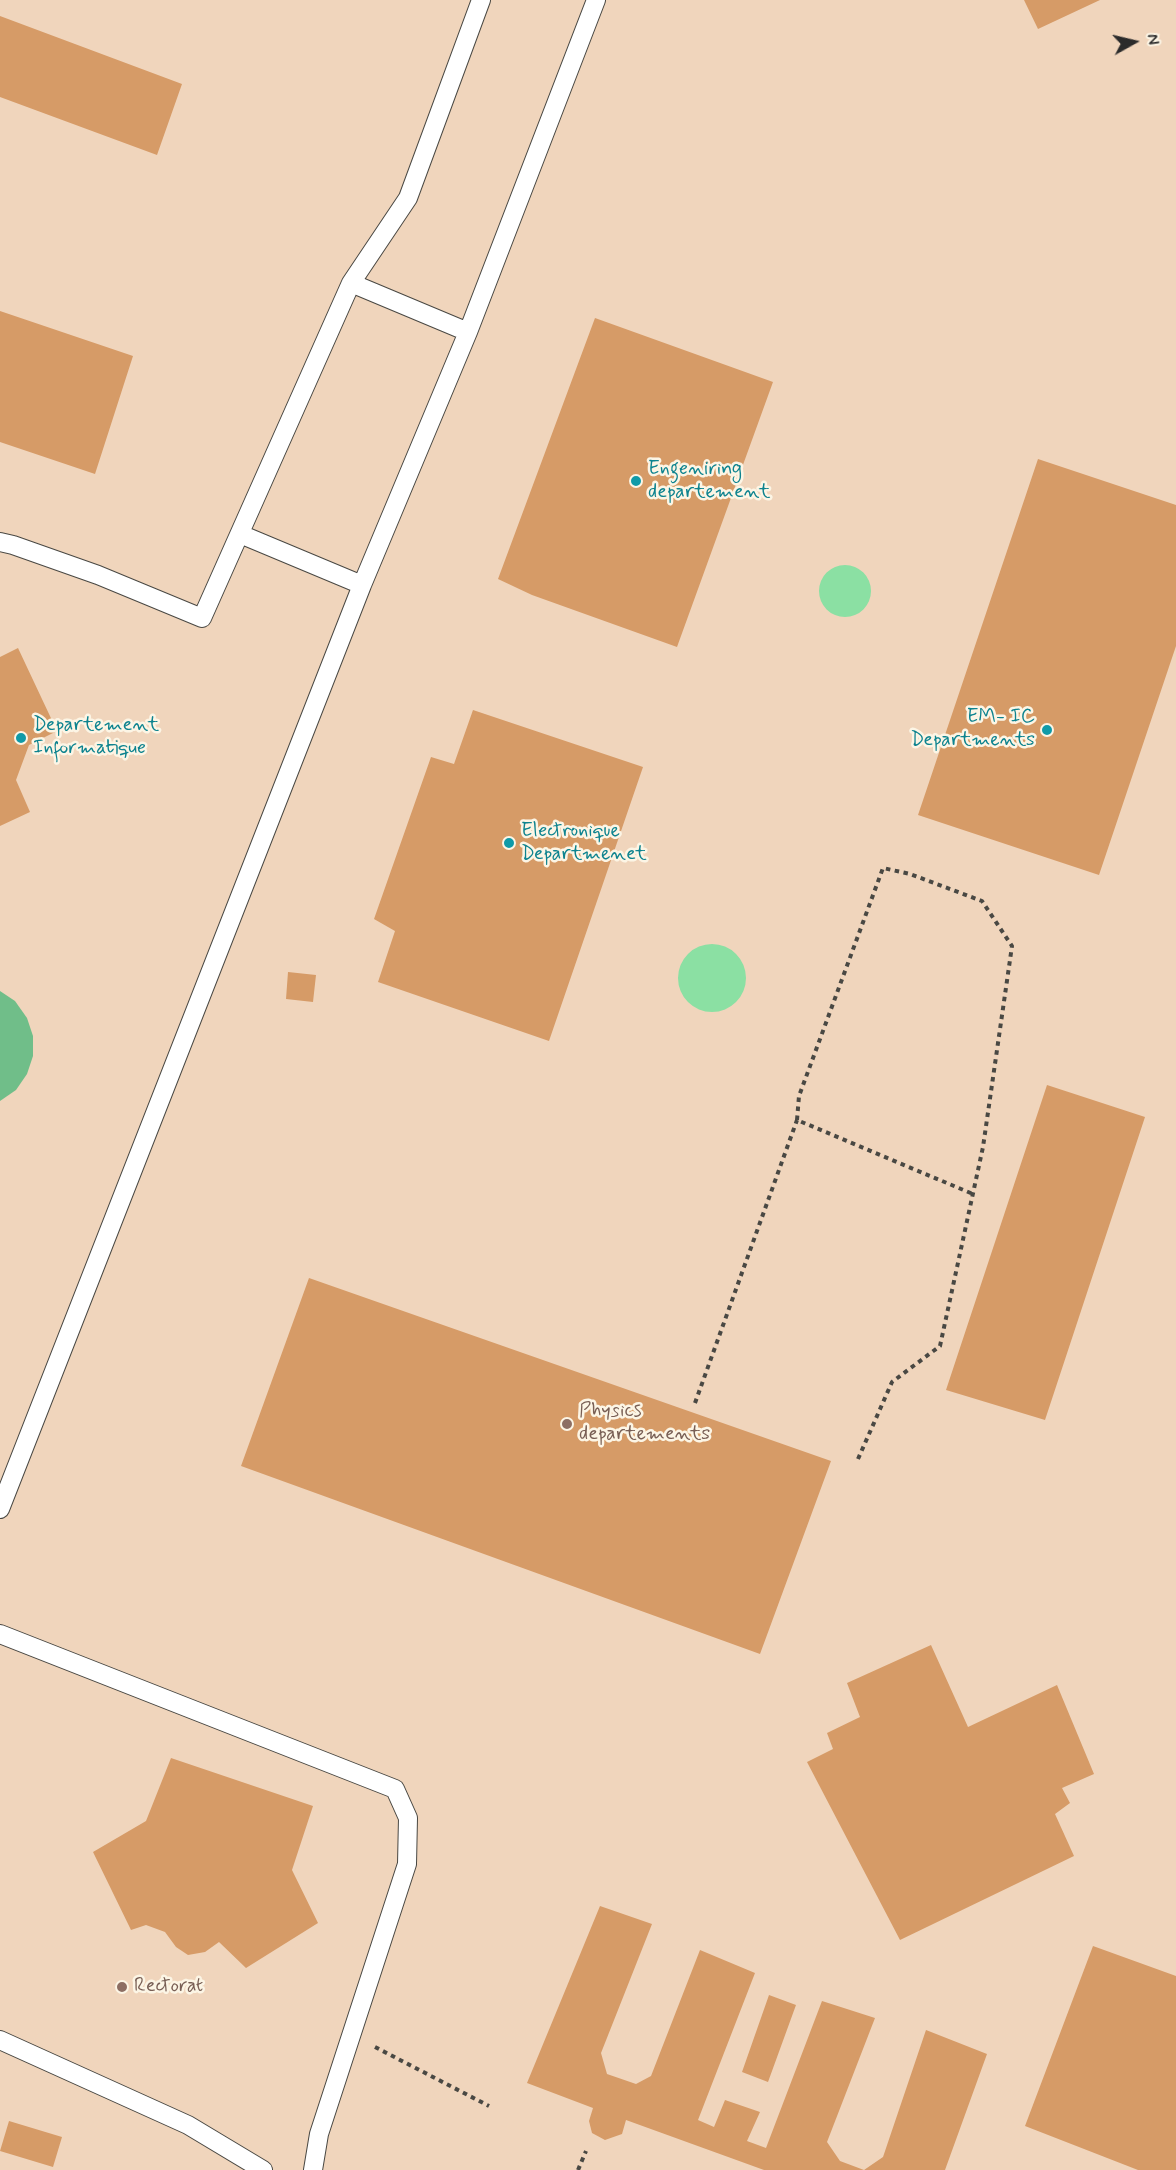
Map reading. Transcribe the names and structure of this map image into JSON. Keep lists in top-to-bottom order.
{
  "places": [
    "Engeniring departement",
    "EM- IC Departments",
    "Departement Informatique",
    "Electronique Departmenet",
    "Physics departements",
    "Rectorat"
  ],
  "north": "right"
}
